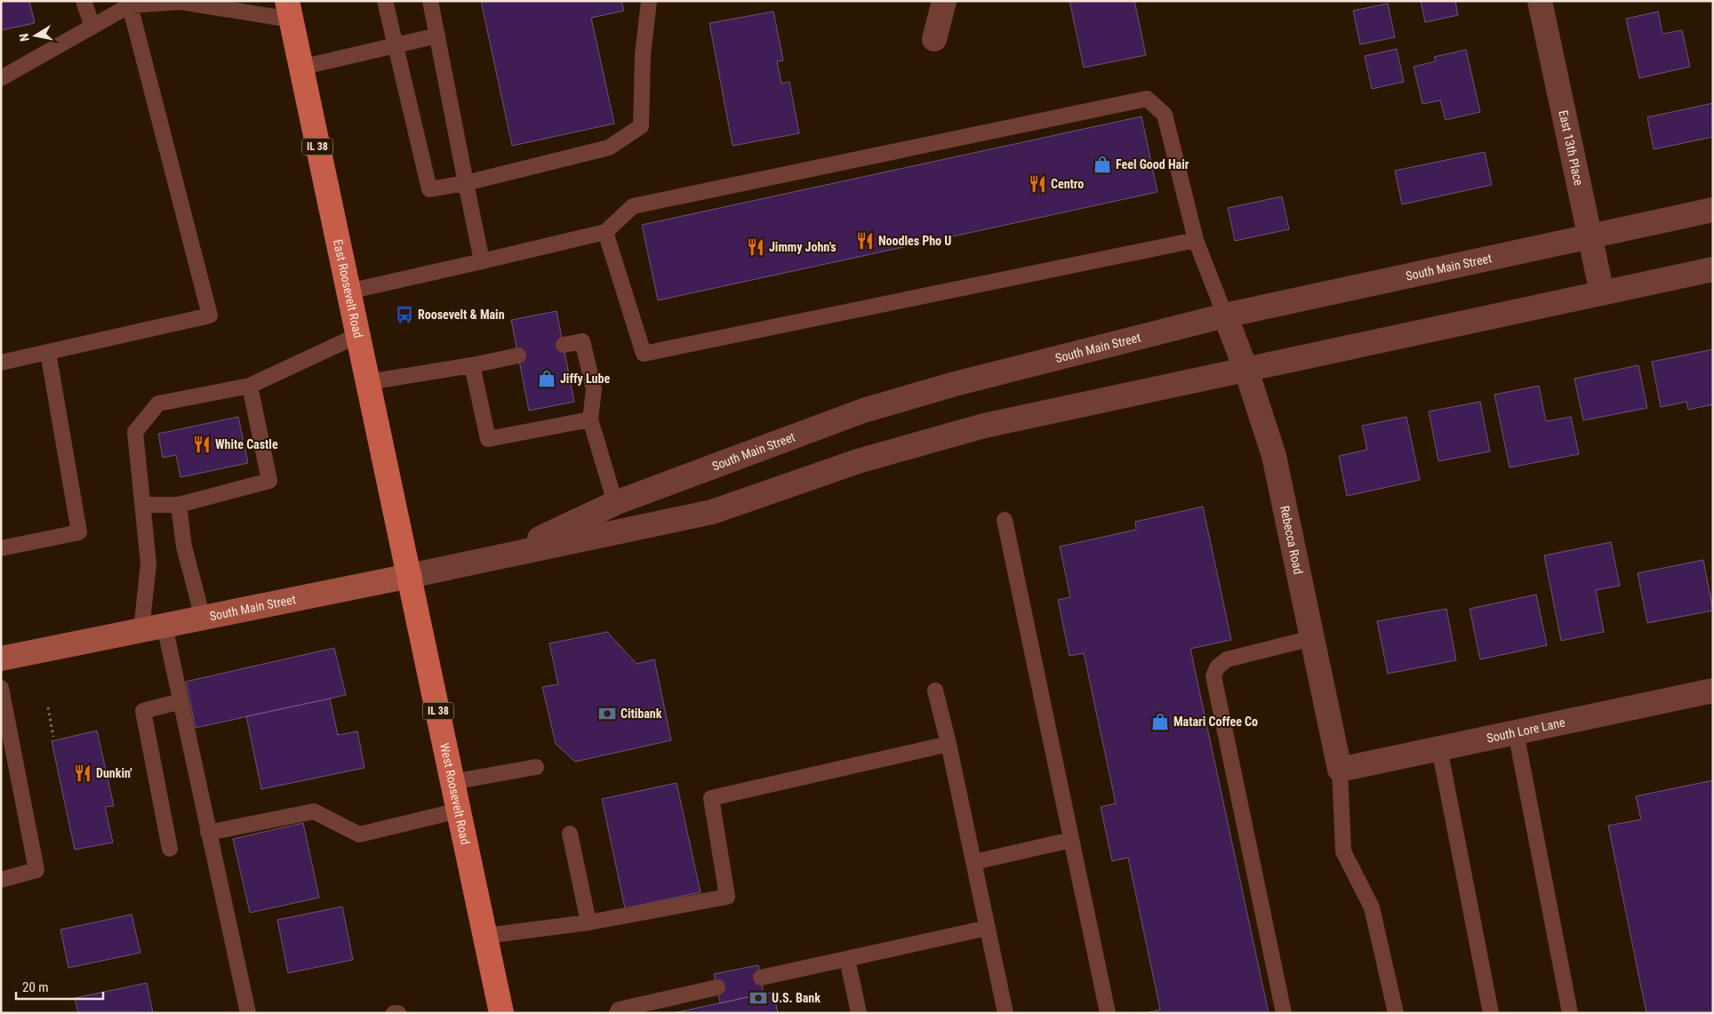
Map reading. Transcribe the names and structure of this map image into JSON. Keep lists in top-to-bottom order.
{
  "streets": {
    "main road": [
      "IL 38",
      "South Main Street",
      "East Roosevelt Road",
      "West Roosevelt Road"
    ],
    "street": ["East 13th Place", "Rebecca Road", "South Lore Lane"]
  },
  "crossings": [
    ["East 13th Place", "South Main Street"],
    ["South Main Street", "East Roosevelt Road"],
    ["South Main Street", "Rebecca Road"],
    ["South Main Street", "West Roosevelt Road"],
    ["East Roosevelt Road", "West Roosevelt Road"],
    ["Rebecca Road", "South Lore Lane"]
  ],
  "places": {
    "shop": ["Feel Good Hair", "Jiffy Lube", "Matari Coffee Co"],
    "restaurant": [
      "Centro",
      "Noodles Pho U",
      "Jimmy John's",
      "White Castle",
      "Dunkin'"
    ],
    "bus stop": ["Roosevelt & Main"],
    "bank": ["Citibank", "U.S. Bank"]
  },
  "scale_bar": "20 m",
  "north": "left"
}
